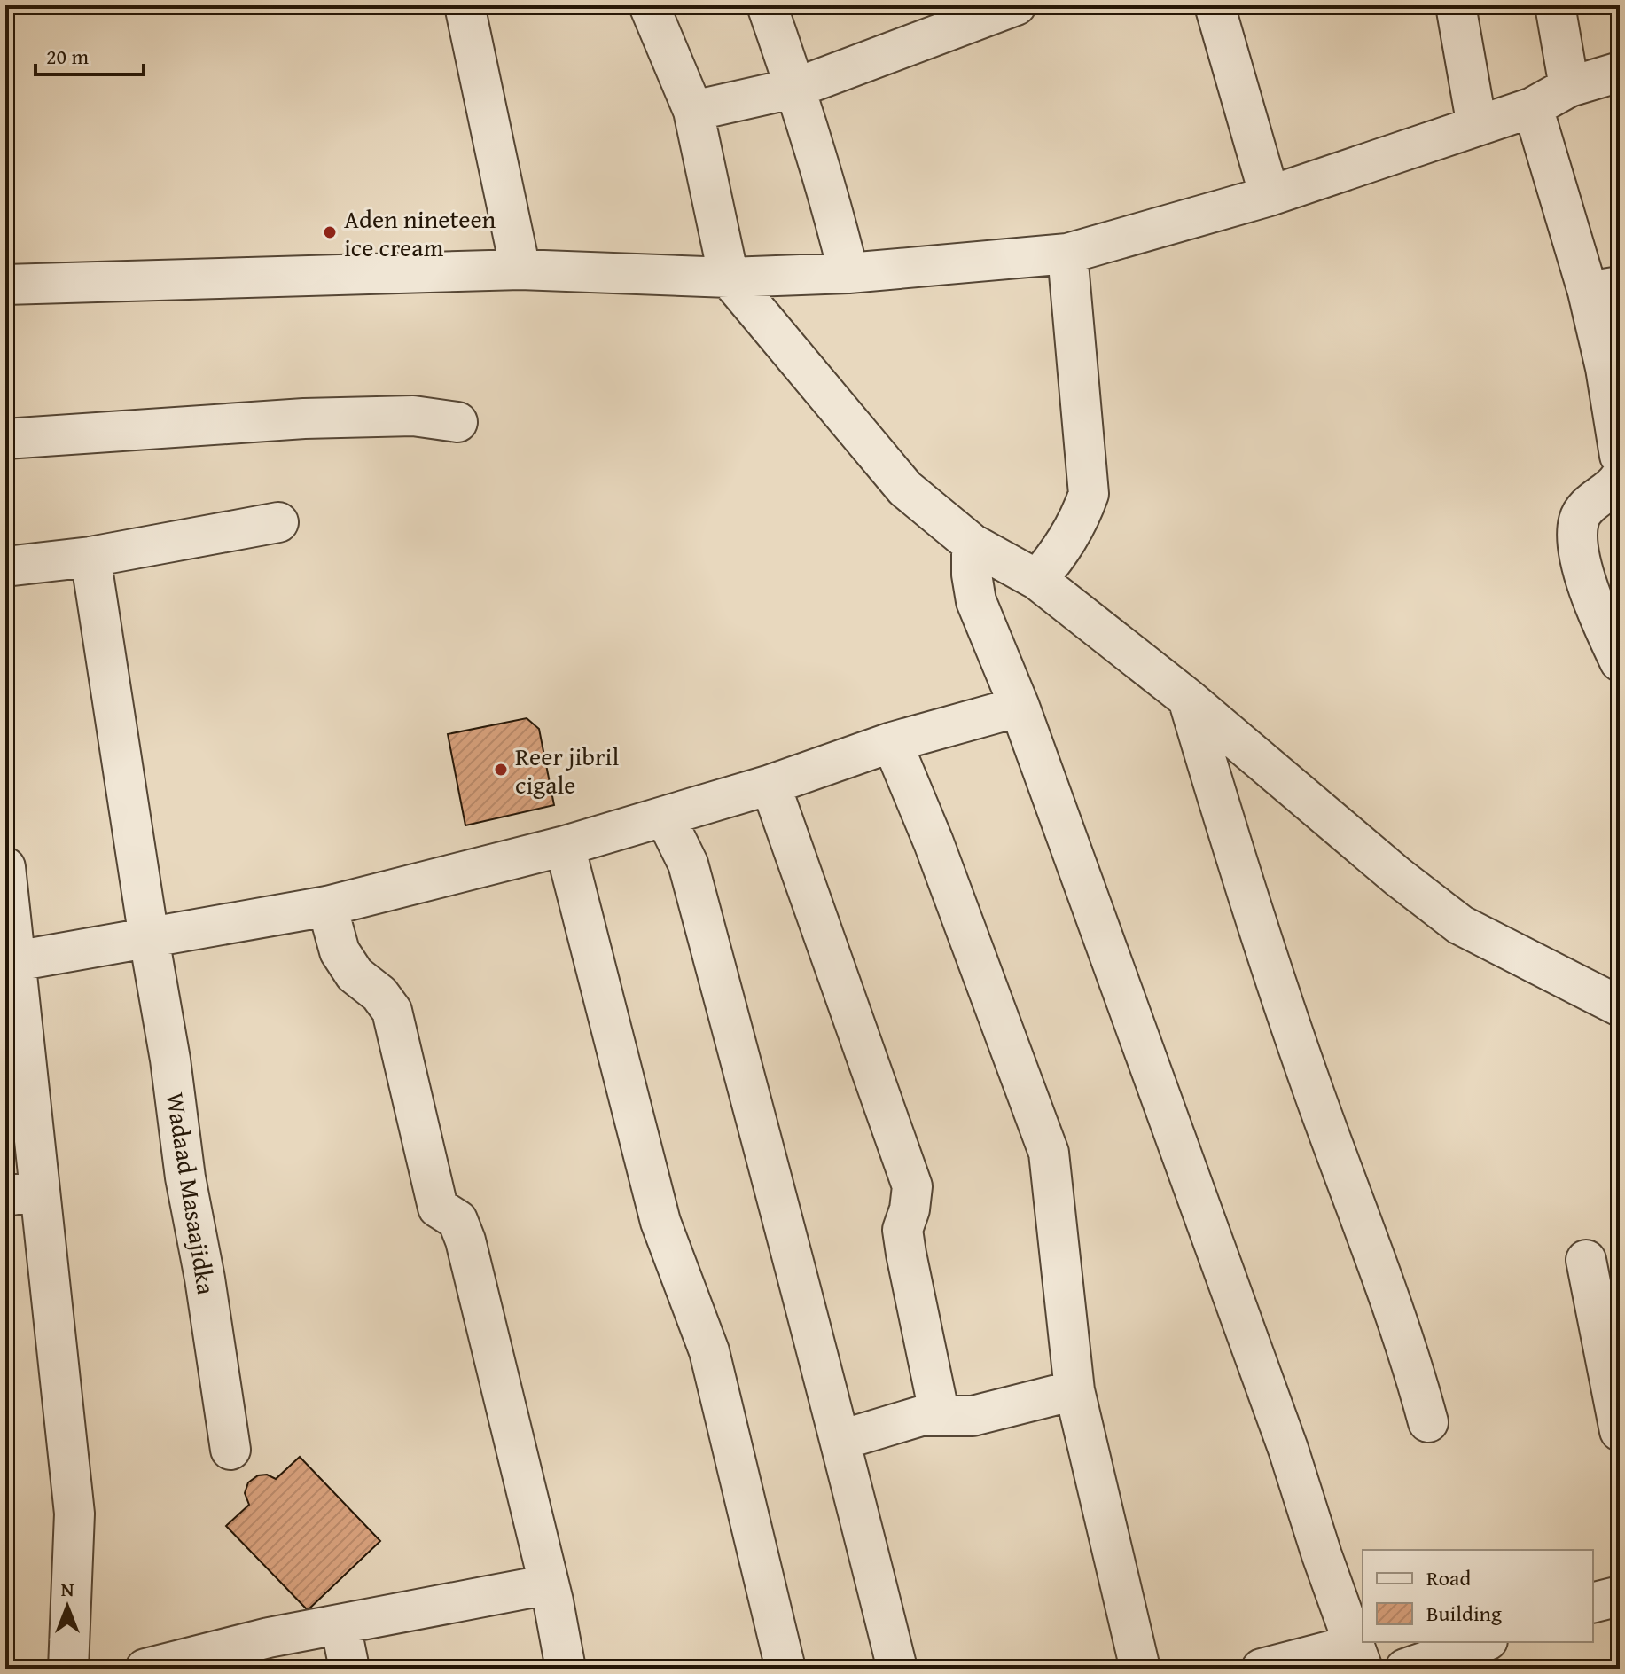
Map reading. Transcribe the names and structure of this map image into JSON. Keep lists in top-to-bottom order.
{
  "streets": {
    "street": ["Wadaad Masaajidka"]
  },
  "places": ["Aden nineteen ice cream", "Reer jibril cigale"],
  "legend": ["Road", "Building"],
  "scale_bar": "20 m",
  "north": "top"
}
